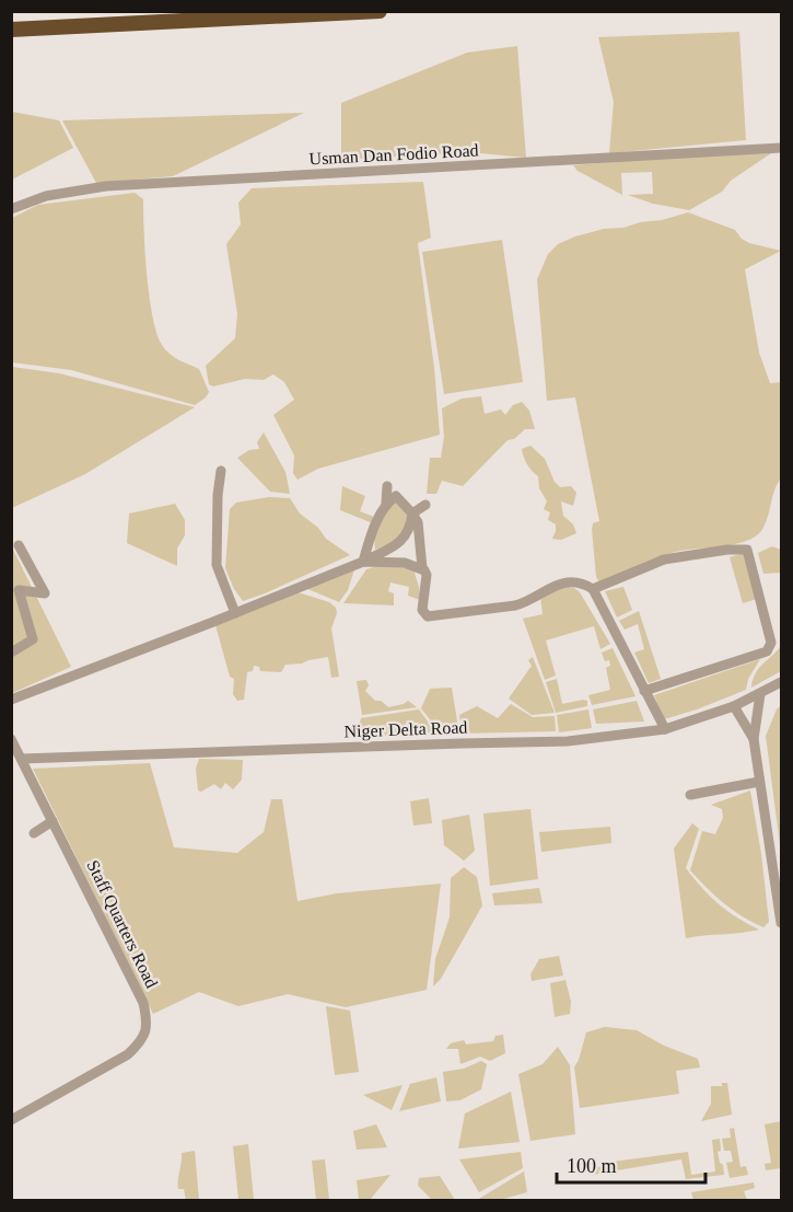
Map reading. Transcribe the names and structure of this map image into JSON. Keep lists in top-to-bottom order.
{
  "streets": {
    "street": ["Usman Dan Fodio Road", "Niger Delta Road", "Staff Quarters Road"]
  },
  "crossings": [
    ["Niger Delta Road", "Staff Quarters Road"]
  ],
  "scale_bar": "100 m"
}
